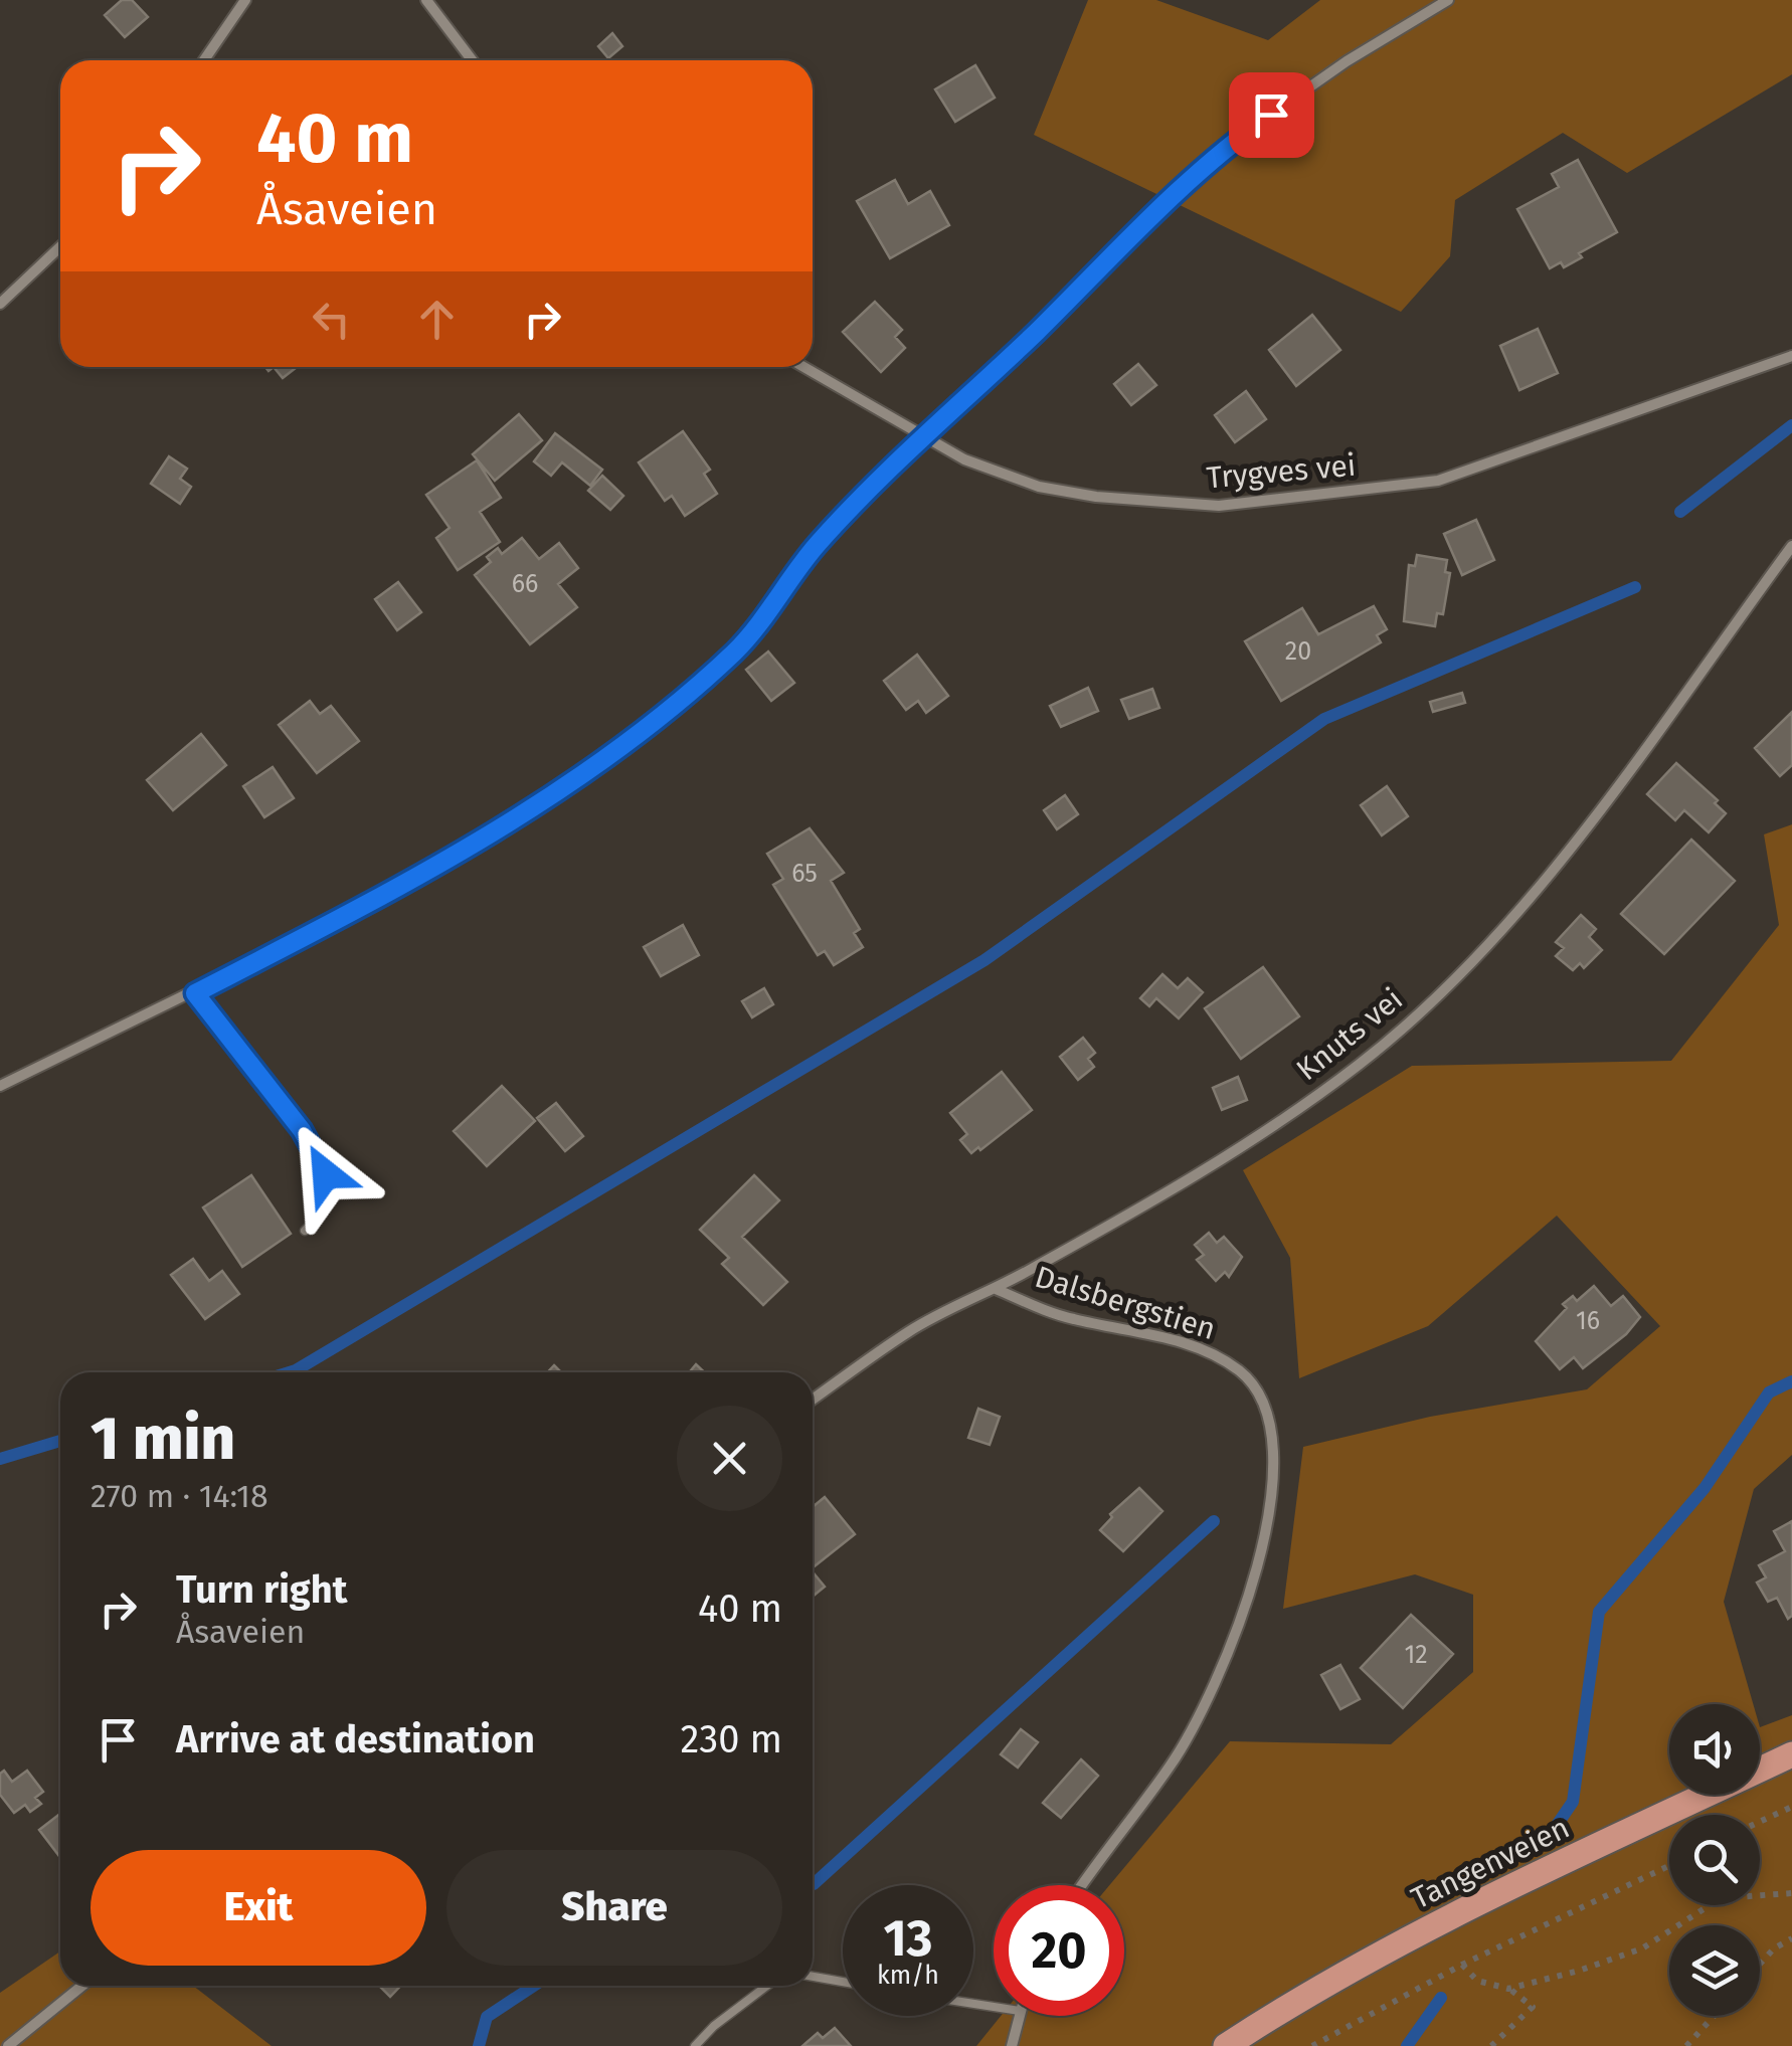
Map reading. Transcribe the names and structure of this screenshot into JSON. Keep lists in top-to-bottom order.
{
  "streets": {
    "main road": ["Tangenveien"],
    "street": ["Trygves vei", "Knuts vei", "Dalsbergstien"]
  },
  "crossings": [
    ["Knuts vei", "Dalsbergstien"]
  ],
  "house_numbers": [
    "66",
    "20",
    "65",
    "16",
    "12"
  ],
  "page": {
    "turn": ["40 m", "Åsaveien"],
    "heading": ["1 min", "270 m · 14:18"],
    "list": [
      {
        "name": "Turn right",
        "note": "Åsaveien",
        "value": "40 m"
      },
      {
        "name": "Arrive at destination",
        "value": "230 m"
      }
    ],
    "buttons": ["Exit", "Share"],
    "speed": "13 km/h",
    "limit": "20"
  }
}
